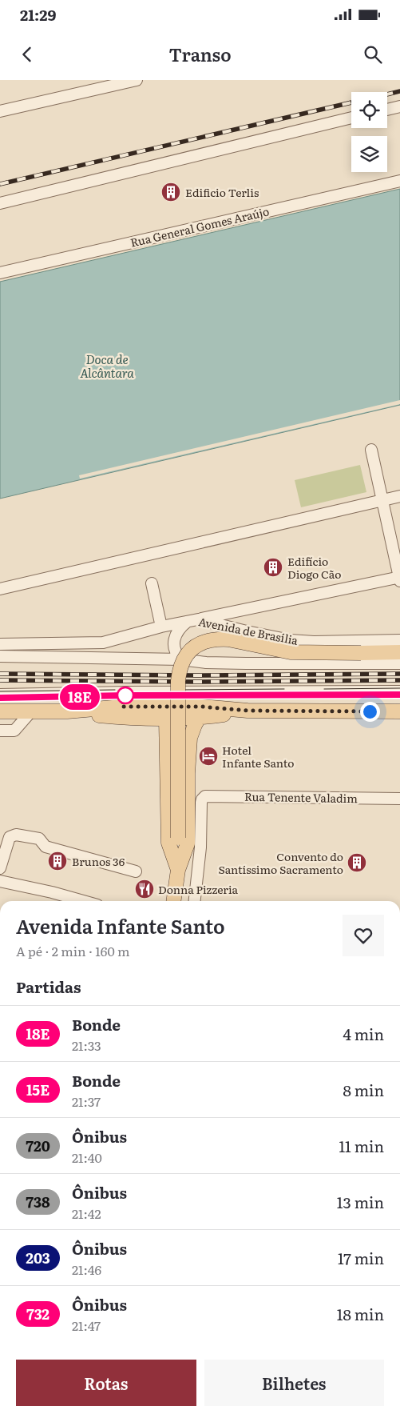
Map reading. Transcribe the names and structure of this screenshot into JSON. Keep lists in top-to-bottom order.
{
  "streets": {
    "street": ["Rua General Gomes Araújo", "Avenida de Brasília", "Rua Tenente Valadim"]
  },
  "water": ["Doca de Alcântara"],
  "places": {
    "building": [
      "Edificio Terlis",
      "Edifício Diogo Cão",
      "Brunos 36",
      "Convento do Santíssimo Sacramento"
    ],
    "hotel": ["Hotel Infante Santo"],
    "restaurant": ["Donna Pizzeria"]
  },
  "lines": ["tram line 18E"],
  "page": {
    "status": "21:29",
    "header": "Transo",
    "on_map": "18E",
    "heading": [
      ["Avenida Infante Santo", "A pé · 2 min · 160 m"],
      "Partidas"
    ],
    "list": [
      {
        "mark": "18E",
        "name": "Bonde",
        "note": "21:33",
        "value": "4 min"
      },
      {
        "mark": "15E",
        "name": "Bonde",
        "note": "21:37",
        "value": "8 min"
      },
      {
        "mark": "720",
        "name": "Ônibus",
        "note": "21:40",
        "value": "11 min"
      },
      {
        "mark": "738",
        "name": "Ônibus",
        "note": "21:42",
        "value": "13 min"
      },
      {
        "mark": "203",
        "name": "Ônibus",
        "note": "21:46",
        "value": "17 min"
      },
      {
        "mark": "732",
        "name": "Ônibus",
        "note": "21:47",
        "value": "18 min"
      }
    ],
    "buttons": ["Rotas", "Bilhetes"]
  }
}
